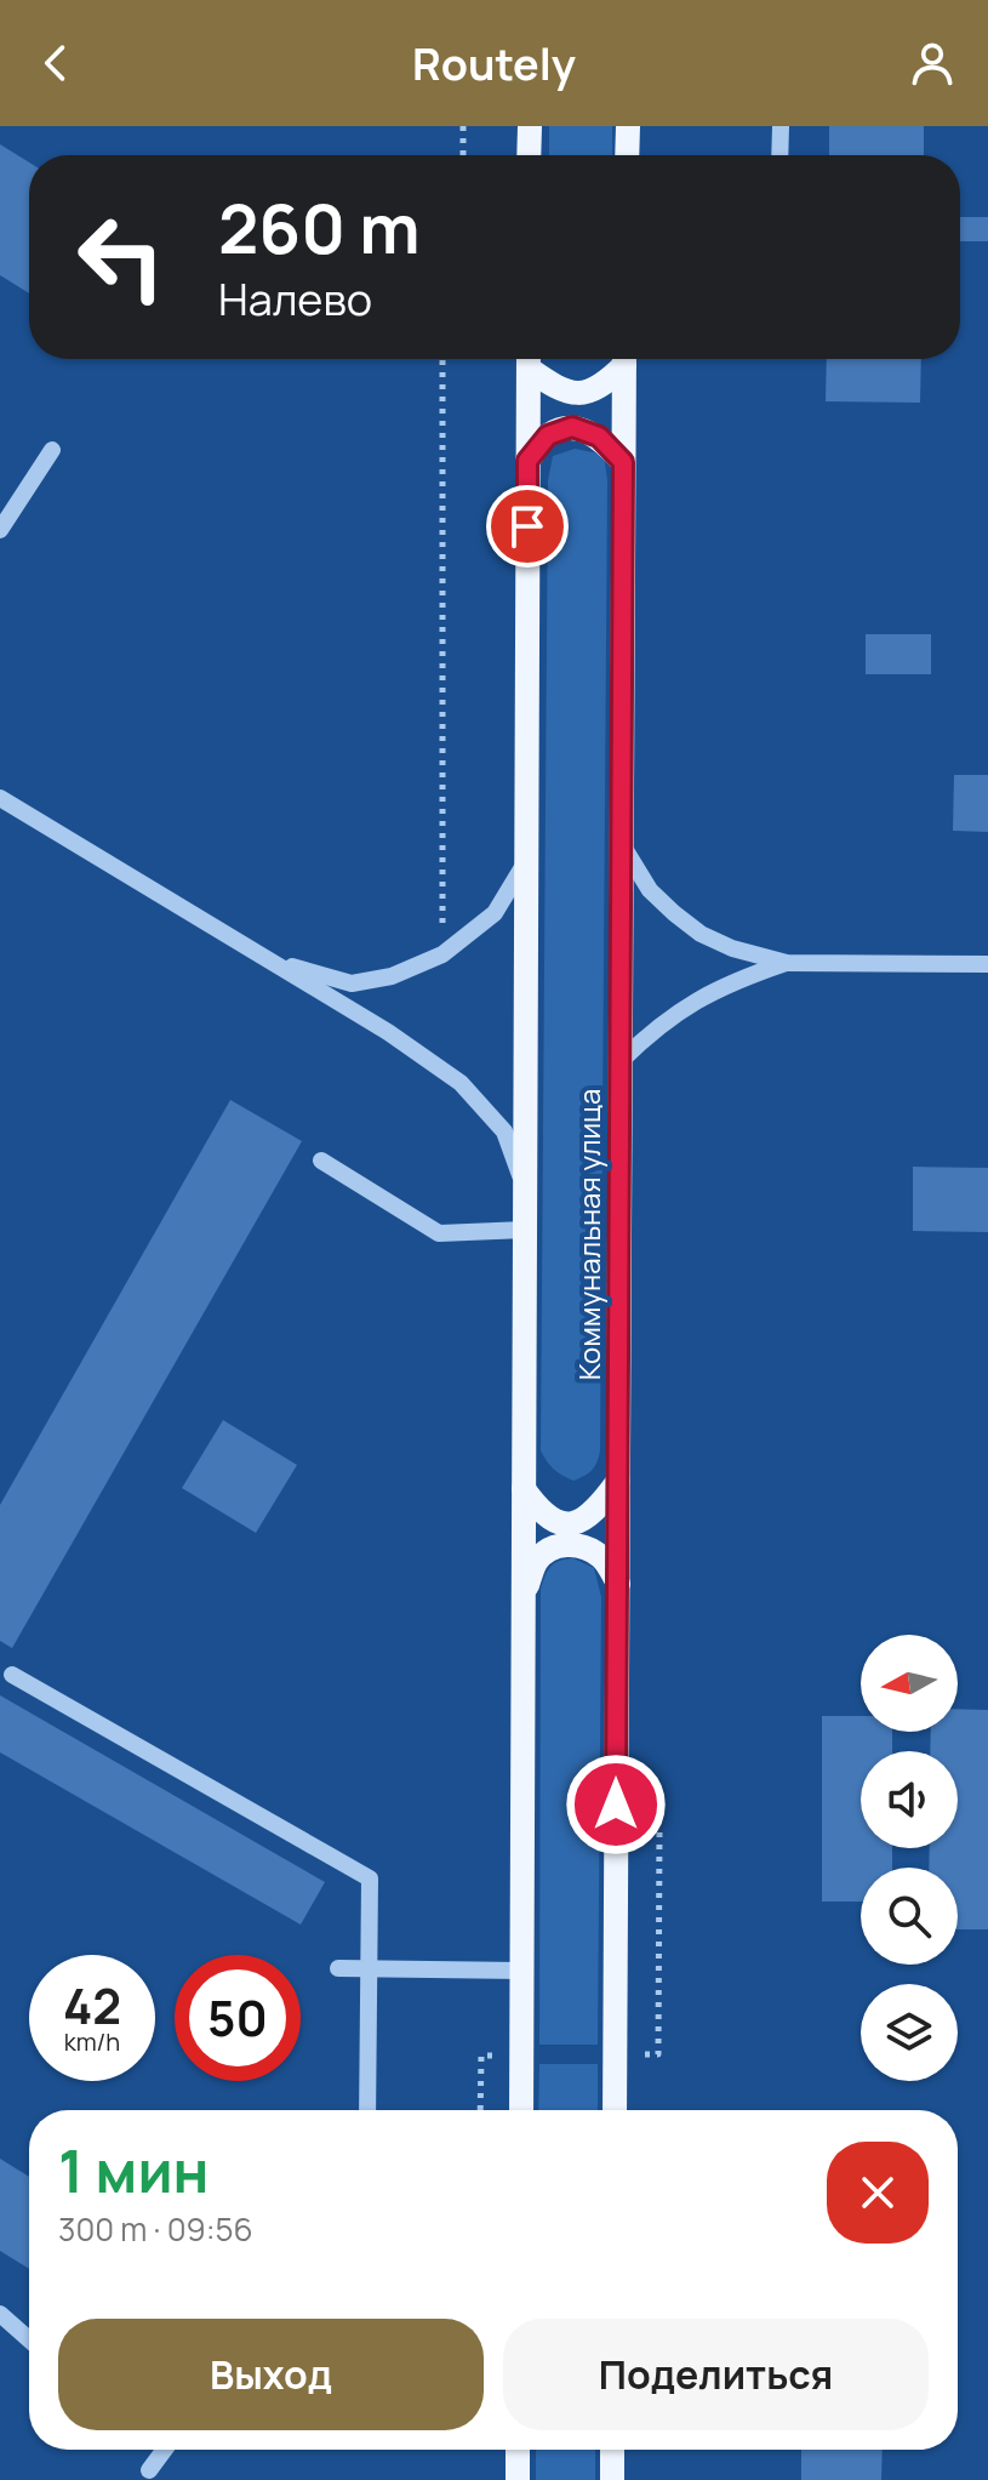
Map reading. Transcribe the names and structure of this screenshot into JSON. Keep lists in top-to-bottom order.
{
  "streets": {
    "main road": ["Коммунальная улица"]
  },
  "north": "left",
  "page": {
    "header": "Routely",
    "turn": ["260 m", "Налево"],
    "speed": "42 km/h",
    "limit": "50",
    "heading": ["1 мин", "300 m · 09:56"],
    "buttons": ["Выход", "Поделиться"]
  }
}
